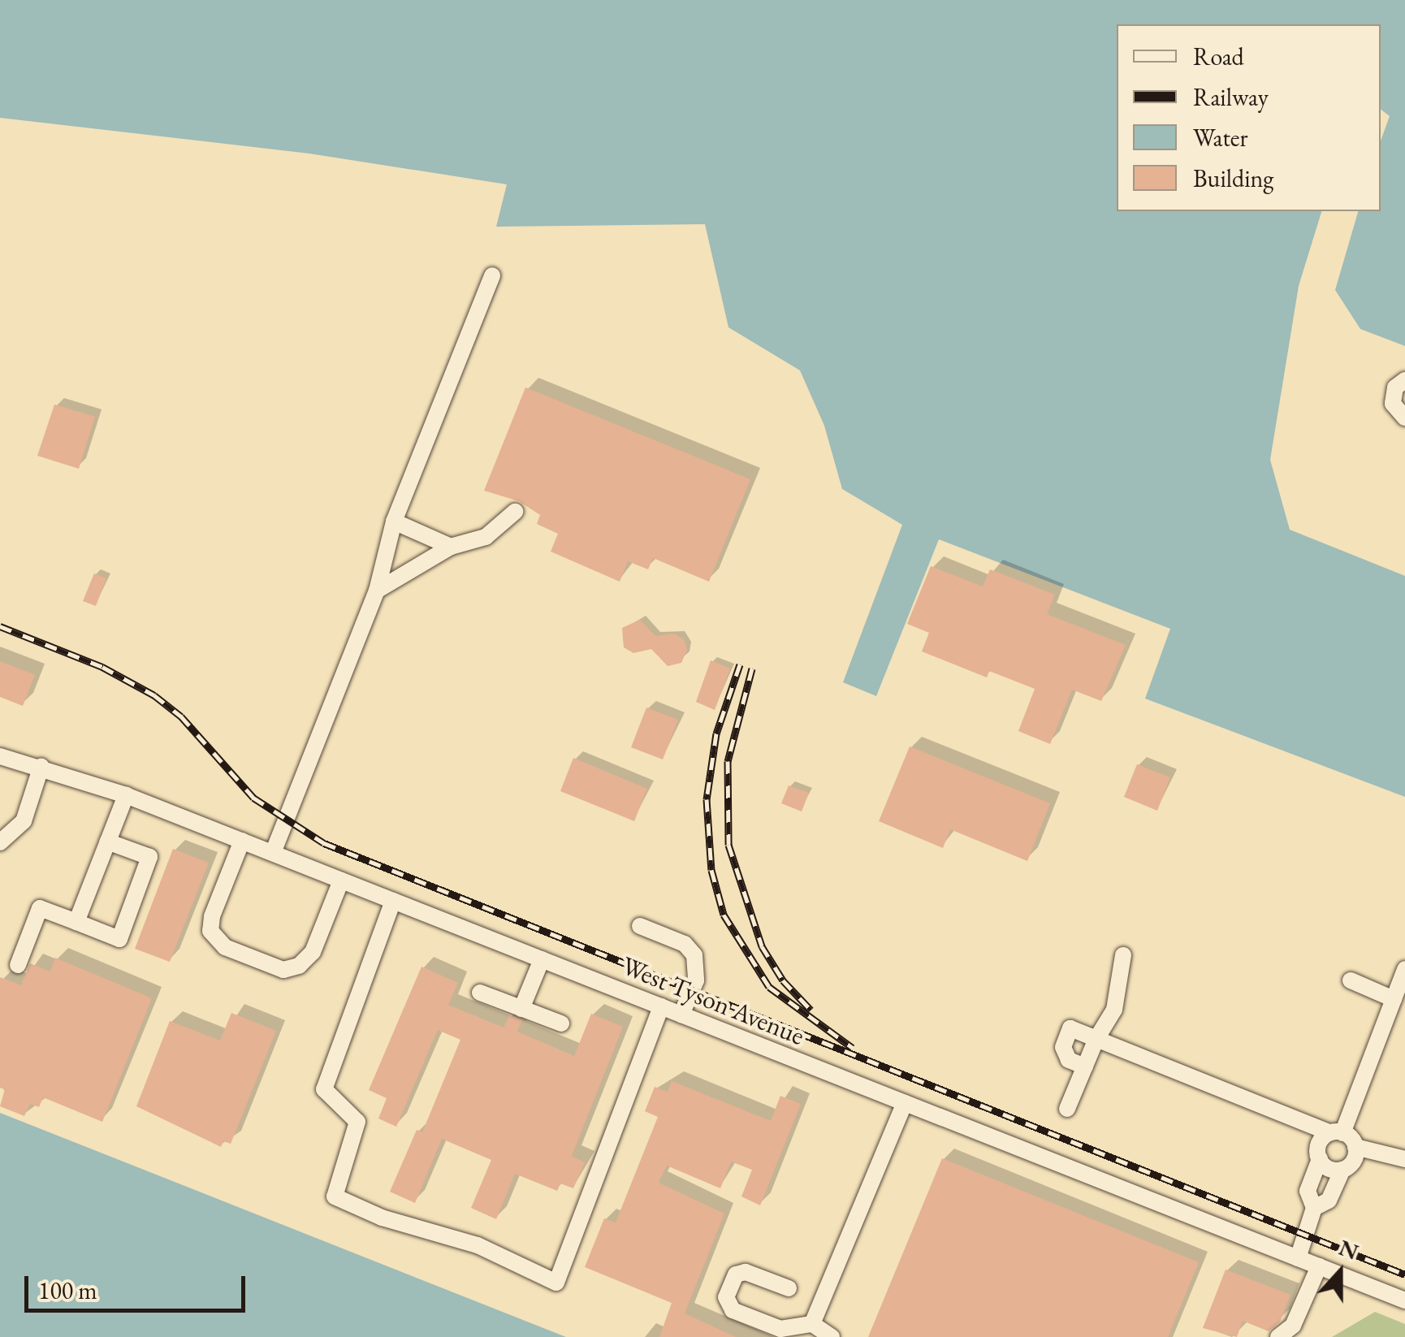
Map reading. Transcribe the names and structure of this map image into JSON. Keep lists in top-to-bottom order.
{
  "streets": {
    "street": ["West Tyson Avenue"]
  },
  "legend": [
    "Road",
    "Railway",
    "Water",
    "Building"
  ],
  "scale_bar": "100 m",
  "north": "top"
}
